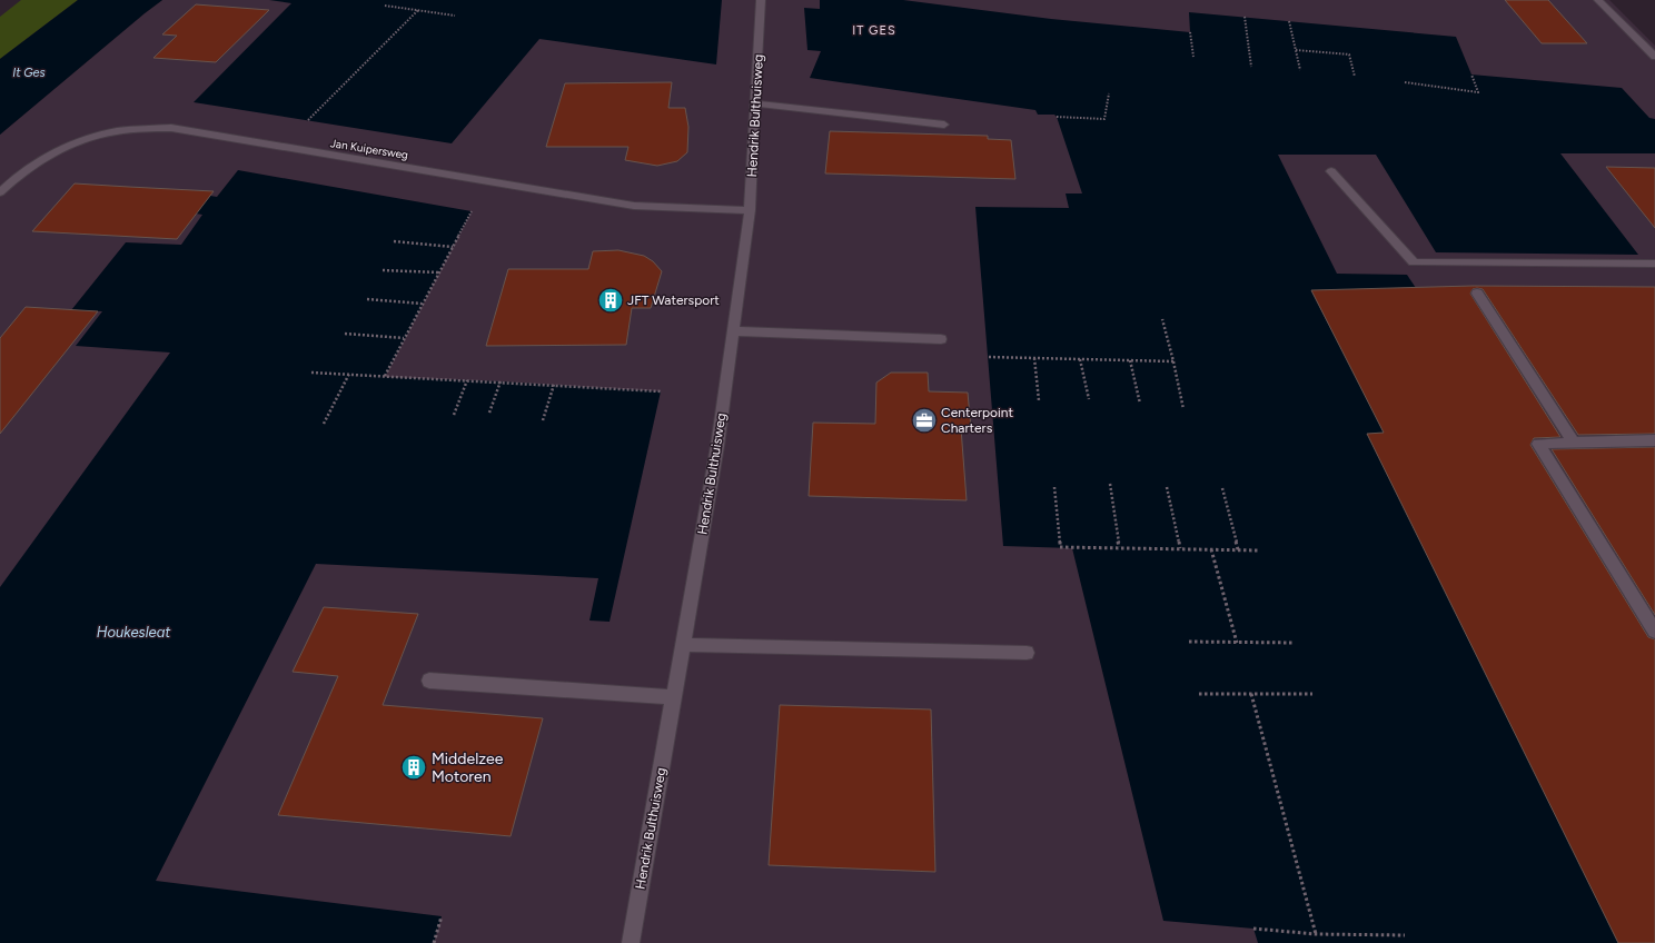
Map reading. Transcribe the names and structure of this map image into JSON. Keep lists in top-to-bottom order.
{
  "streets": {
    "street": ["Hendrik Bulthuisweg", "Jan Kuipersweg"]
  },
  "crossings": [
    ["Hendrik Bulthuisweg", "Jan Kuipersweg"]
  ],
  "districts": ["IT GES"],
  "water": ["It Ges", "Houkesleat"],
  "places": {
    "building": ["JFT Watersport", "Middelzee Motoren"],
    "office": ["Centerpoint Charters"]
  }
}
